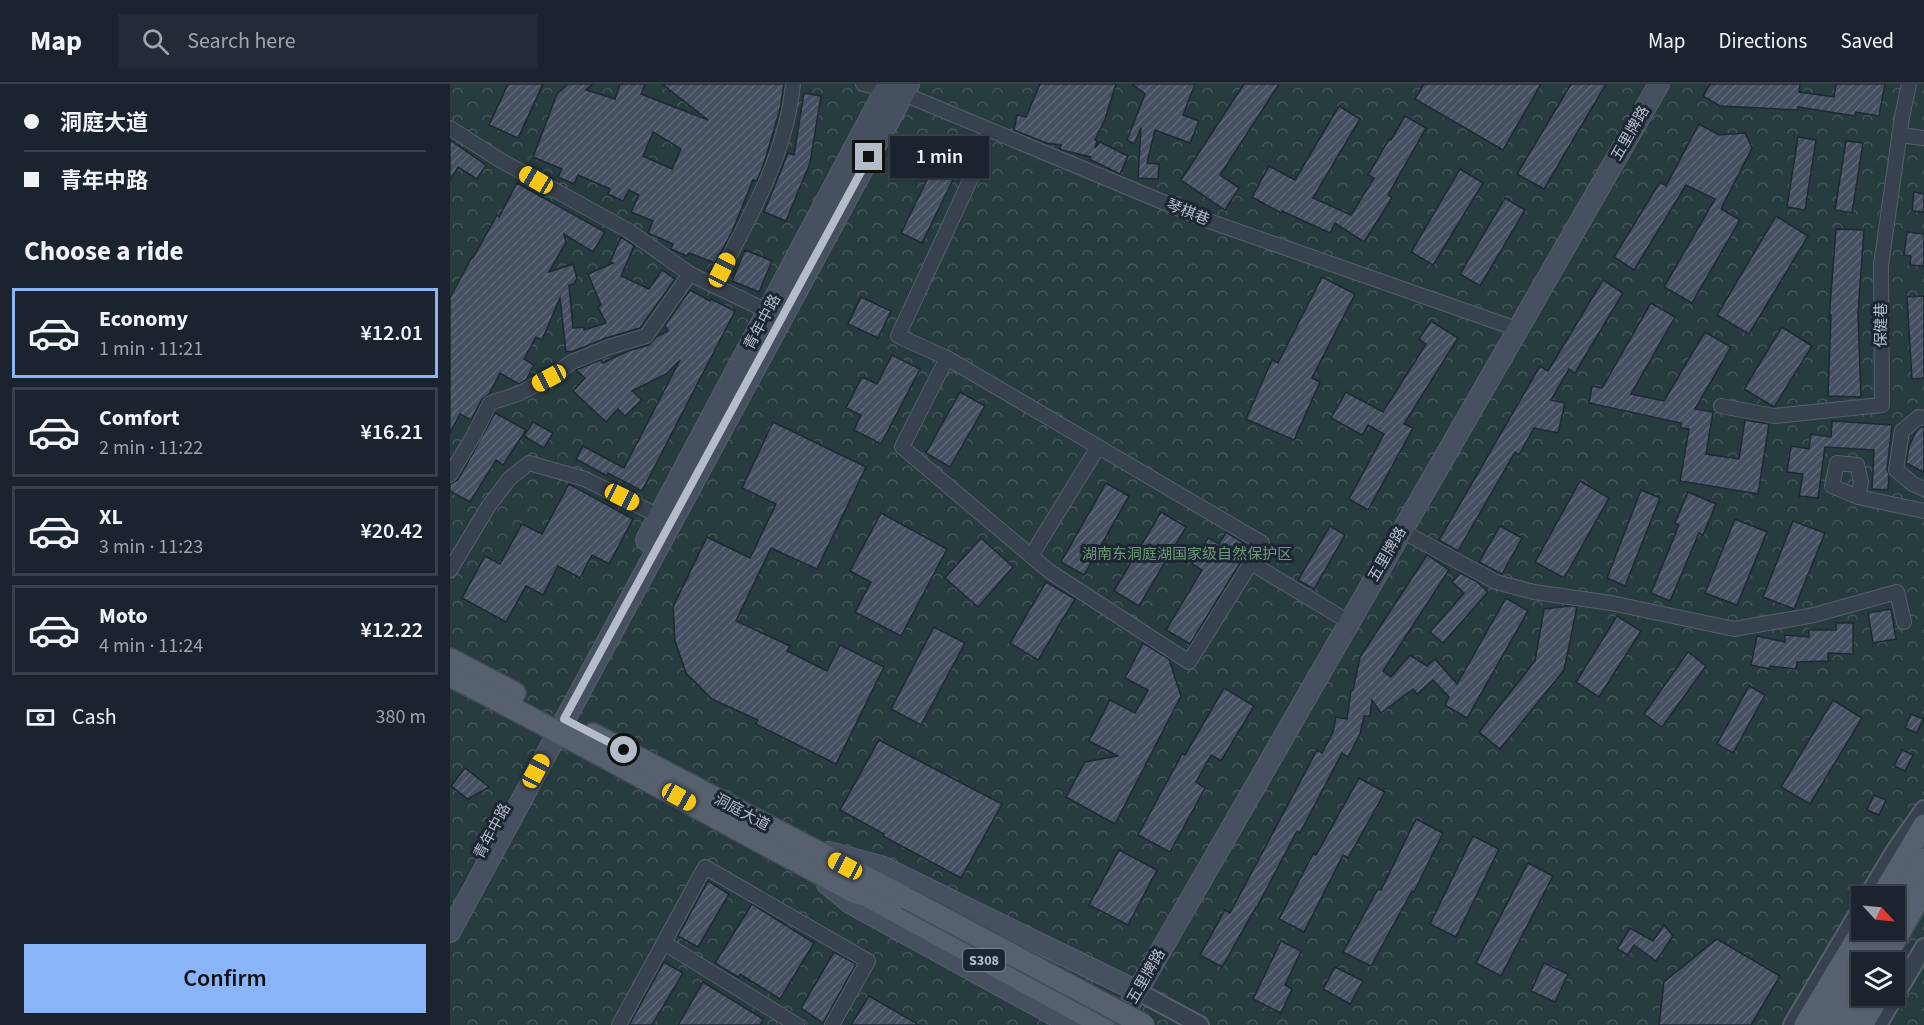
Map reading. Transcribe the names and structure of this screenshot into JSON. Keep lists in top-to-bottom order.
{
  "streets": {
    "main road": [
      "五里牌路",
      "青年中路",
      "洞庭大道",
      "S308"
    ],
    "street": ["琴棋巷", "保健巷"]
  },
  "crossings": [
    ["五里牌路", "琴棋巷"],
    ["琴棋巷", "青年中路"],
    ["青年中路", "洞庭大道"]
  ],
  "parks": ["湖南东洞庭湖国家级自然保护区"],
  "north": "bottom right",
  "page": {
    "header": "Map",
    "search": "Search here",
    "nav": ["Map", "Directions", "Saved"],
    "banner": ["洞庭大道", "青年中路"],
    "bubble": "1 min",
    "heading": "Choose a ride",
    "list": [
      {
        "name": "Economy",
        "note": "1 min · 11:21",
        "value": "¥12.01"
      },
      {
        "name": "Comfort",
        "note": "2 min · 11:22",
        "value": "¥16.21"
      },
      {
        "name": "XL",
        "note": "3 min · 11:23",
        "value": "¥20.42"
      },
      {
        "name": "Moto",
        "note": "4 min · 11:24",
        "value": "¥12.22"
      }
    ],
    "pay": ["Cash", "380 m"],
    "buttons": "Confirm"
  }
}
